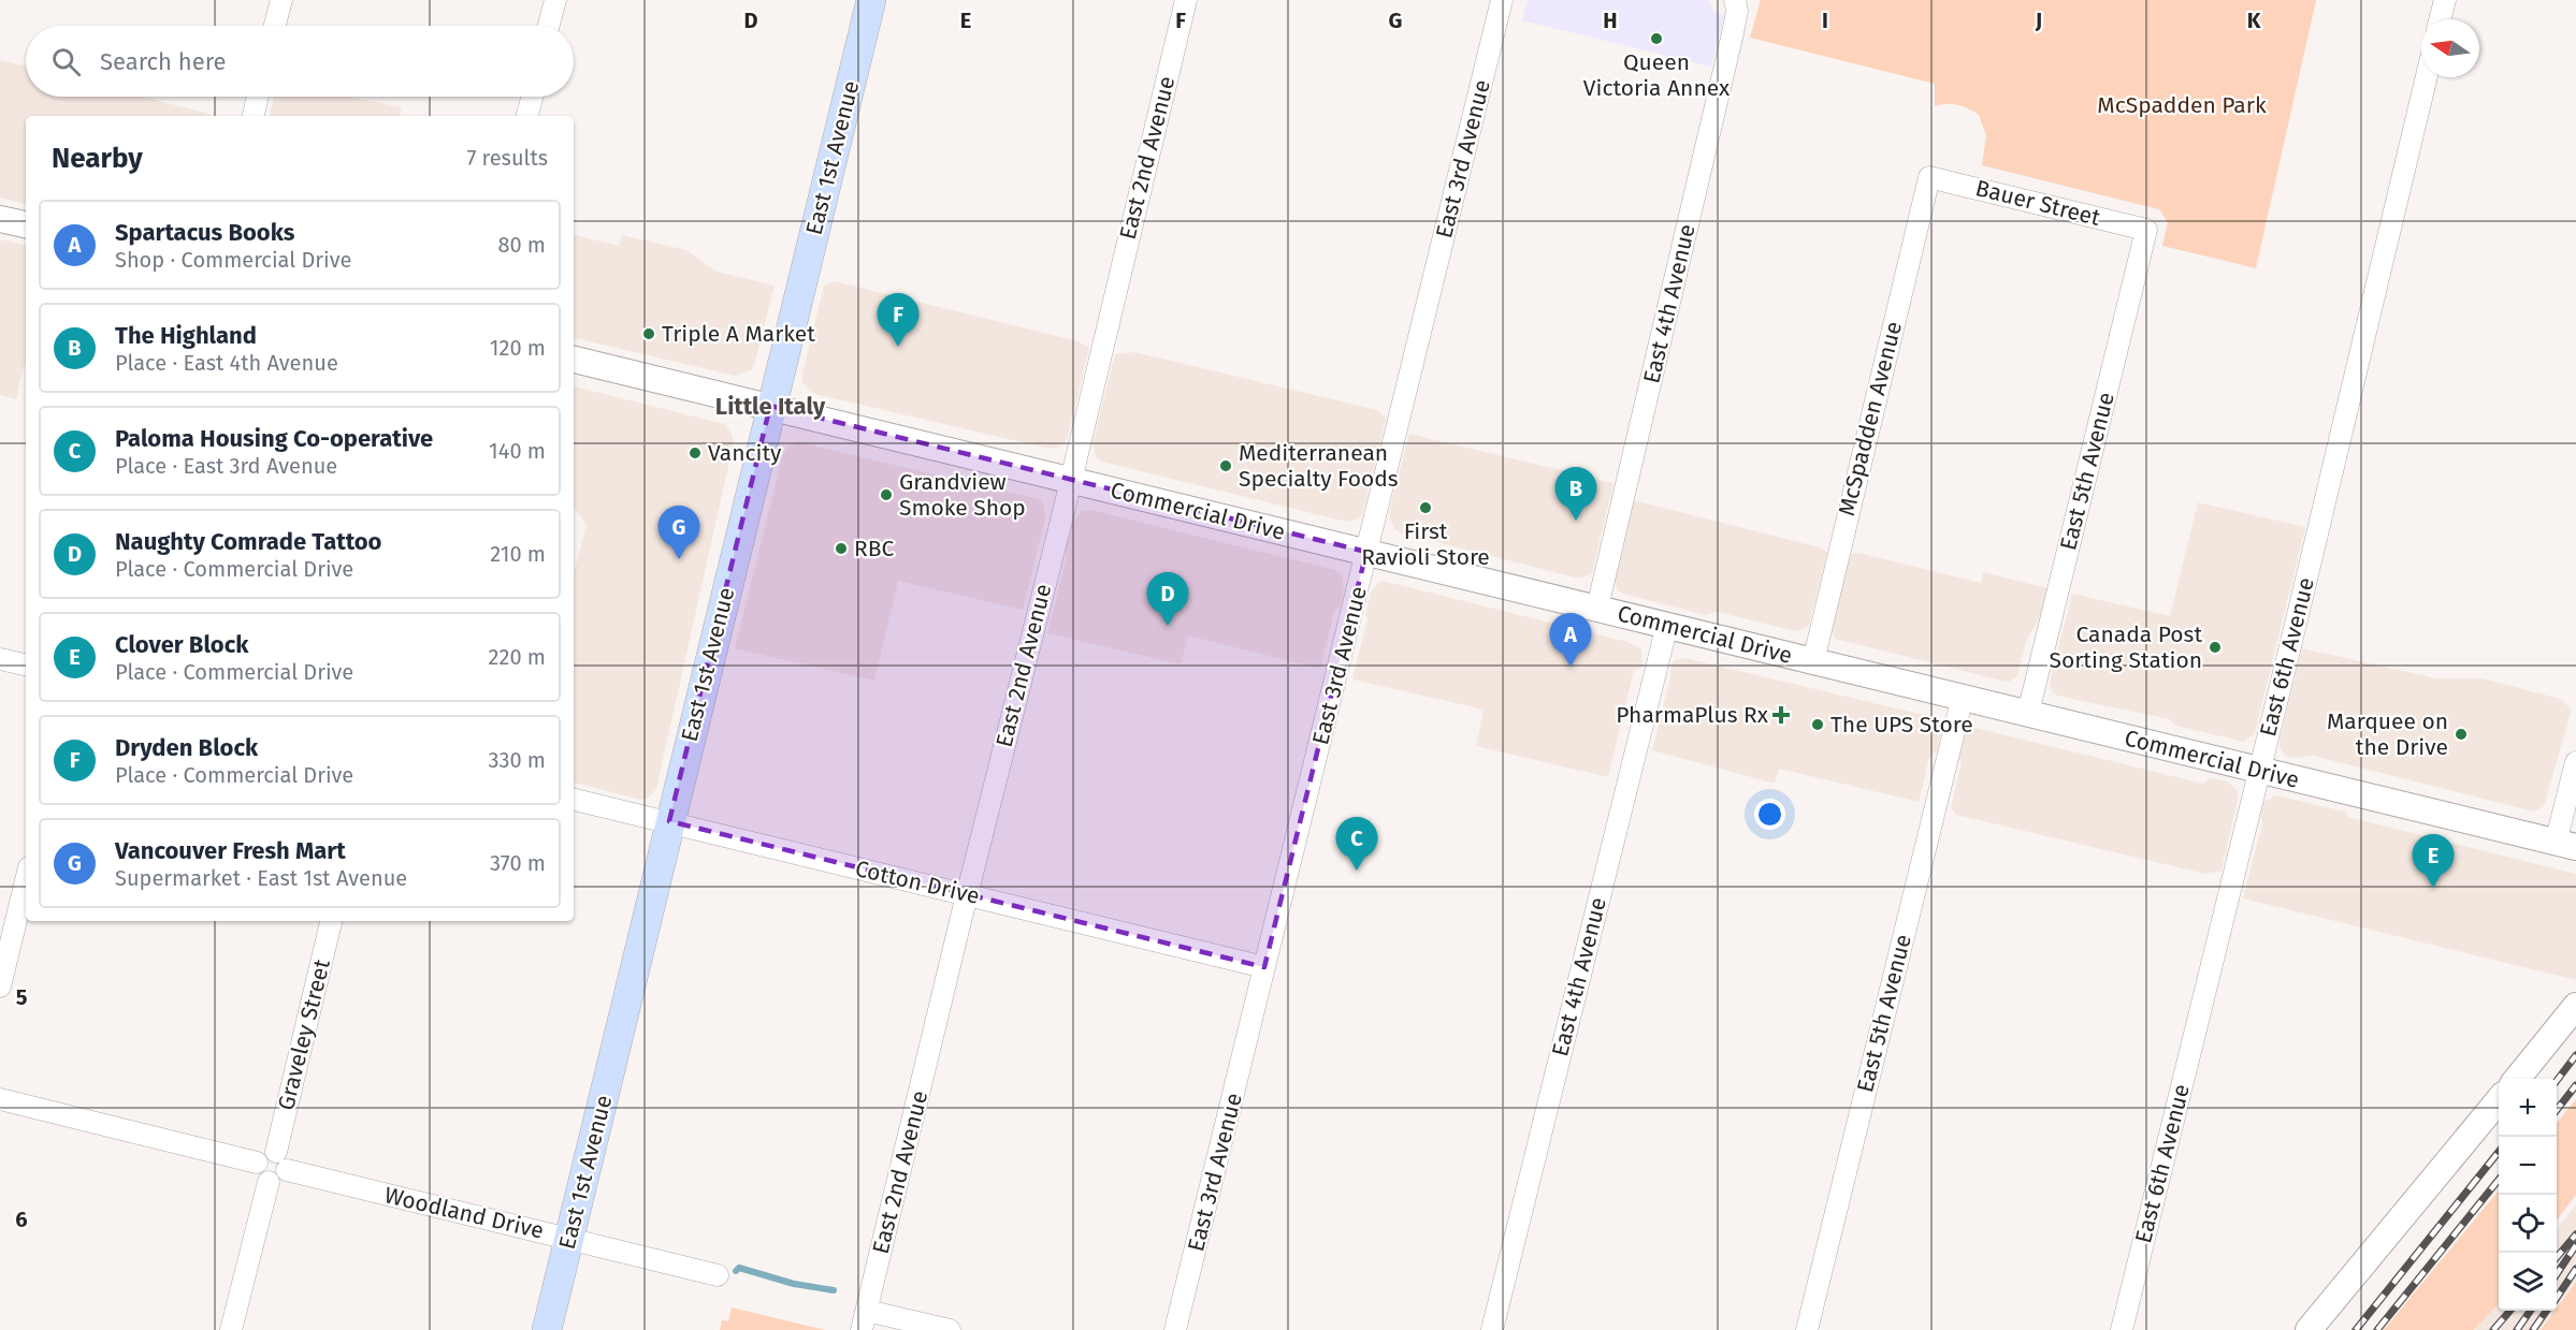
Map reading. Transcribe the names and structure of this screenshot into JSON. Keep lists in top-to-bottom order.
{
  "streets": {
    "main road": ["East 1st Avenue"],
    "street": [
      "East 2nd Avenue",
      "East 3rd Avenue",
      "Bauer Street",
      "East 4th Avenue",
      "McSpadden Avenue",
      "East 5th Avenue",
      "Commercial Drive",
      "East 6th Avenue",
      "Cotton Drive",
      "Graveley Street",
      "Woodland Drive"
    ]
  },
  "crossings": [
    ["East 1st Avenue", "Commercial Drive"],
    ["East 1st Avenue", "Cotton Drive"],
    ["East 1st Avenue", "Woodland Drive"],
    ["East 2nd Avenue", "Commercial Drive"],
    ["East 2nd Avenue", "Cotton Drive"],
    ["East 3rd Avenue", "Commercial Drive"],
    ["East 3rd Avenue", "Cotton Drive"],
    ["Bauer Street", "McSpadden Avenue"],
    ["Bauer Street", "East 5th Avenue"],
    ["East 4th Avenue", "Commercial Drive"],
    ["McSpadden Avenue", "Commercial Drive"],
    ["East 5th Avenue", "Commercial Drive"],
    ["Commercial Drive", "East 6th Avenue"],
    ["Graveley Street", "Woodland Drive"]
  ],
  "districts": ["Little Italy"],
  "parks": ["McSpadden Park"],
  "places": {
    "other": [
      "Queen Victoria Annex",
      "Triple A Market",
      "Vancity",
      "Mediterranean Specialty Foods",
      "Grandview Smoke Shop",
      "First Ravioli Store",
      "RBC",
      "Canada Post Sorting Station",
      "The UPS Store",
      "Marquee on the Drive"
    ],
    "health": ["PharmaPlus Rx"]
  },
  "north": "left",
  "page": {
    "search": "Search here",
    "heading": ["Nearby", "7 results"],
    "list": [
      {
        "mark": "A",
        "name": "Spartacus Books",
        "note": "Shop · Commercial Drive",
        "value": "80 m"
      },
      {
        "mark": "B",
        "name": "The Highland",
        "note": "Place · East 4th Avenue",
        "value": "120 m"
      },
      {
        "mark": "C",
        "name": "Paloma Housing Co-operative",
        "note": "Place · East 3rd Avenue",
        "value": "140 m"
      },
      {
        "mark": "D",
        "name": "Naughty Comrade Tattoo",
        "note": "Place · Commercial Drive",
        "value": "210 m"
      },
      {
        "mark": "E",
        "name": "Clover Block",
        "note": "Place · Commercial Drive",
        "value": "220 m"
      },
      {
        "mark": "F",
        "name": "Dryden Block",
        "note": "Place · Commercial Drive",
        "value": "330 m"
      },
      {
        "mark": "G",
        "name": "Vancouver Fresh Mart",
        "note": "Supermarket · East 1st Avenue",
        "value": "370 m"
      }
    ],
    "pins": [
      "F",
      "B",
      "G",
      "D",
      "A",
      "C",
      "E"
    ],
    "map_buttons": ["+", "−"]
  },
  "grid": {
    "columns": [
      "D",
      "E",
      "F",
      "G",
      "H",
      "I",
      "J",
      "K"
    ],
    "rows": ["5", "6"]
  }
}
